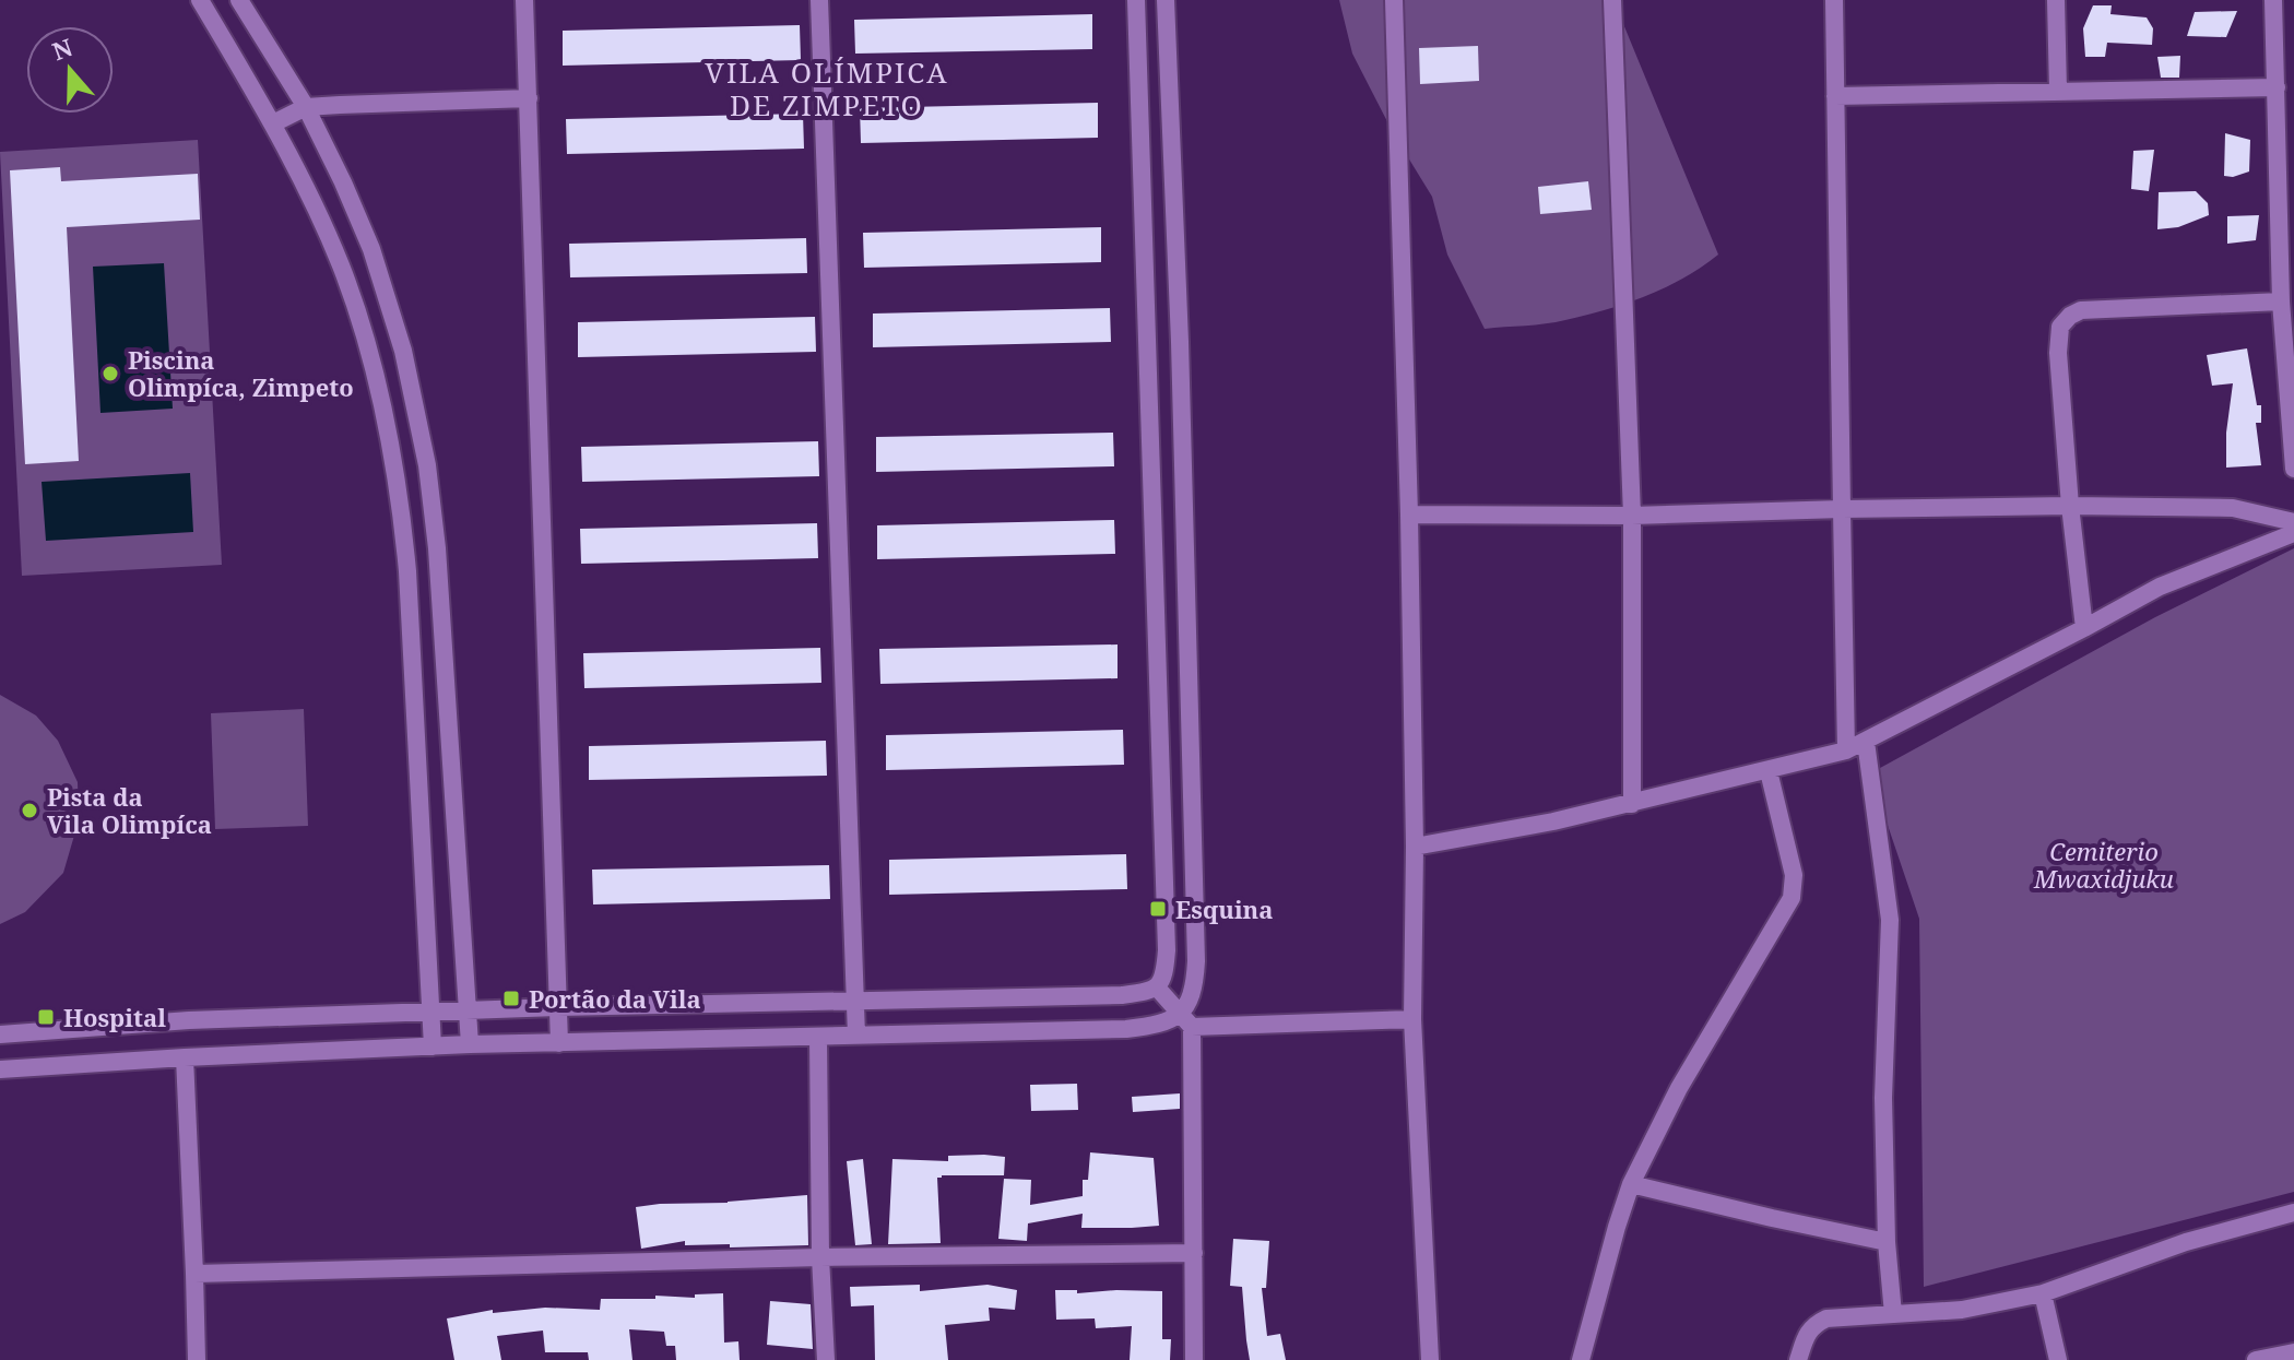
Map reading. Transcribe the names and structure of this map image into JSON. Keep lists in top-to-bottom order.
{
  "districts": ["VILA OLÍMPICA DE ZIMPETO"],
  "parks": ["Cemiterio Mwaxidjuku"],
  "places": {
    "other": ["Piscina Olimpíca, Zimpeto", "Pista da Vila Olimpíca"],
    "transit": ["Esquina", "Portão da Vila", "Hospital"]
  },
  "north": "top"
}
